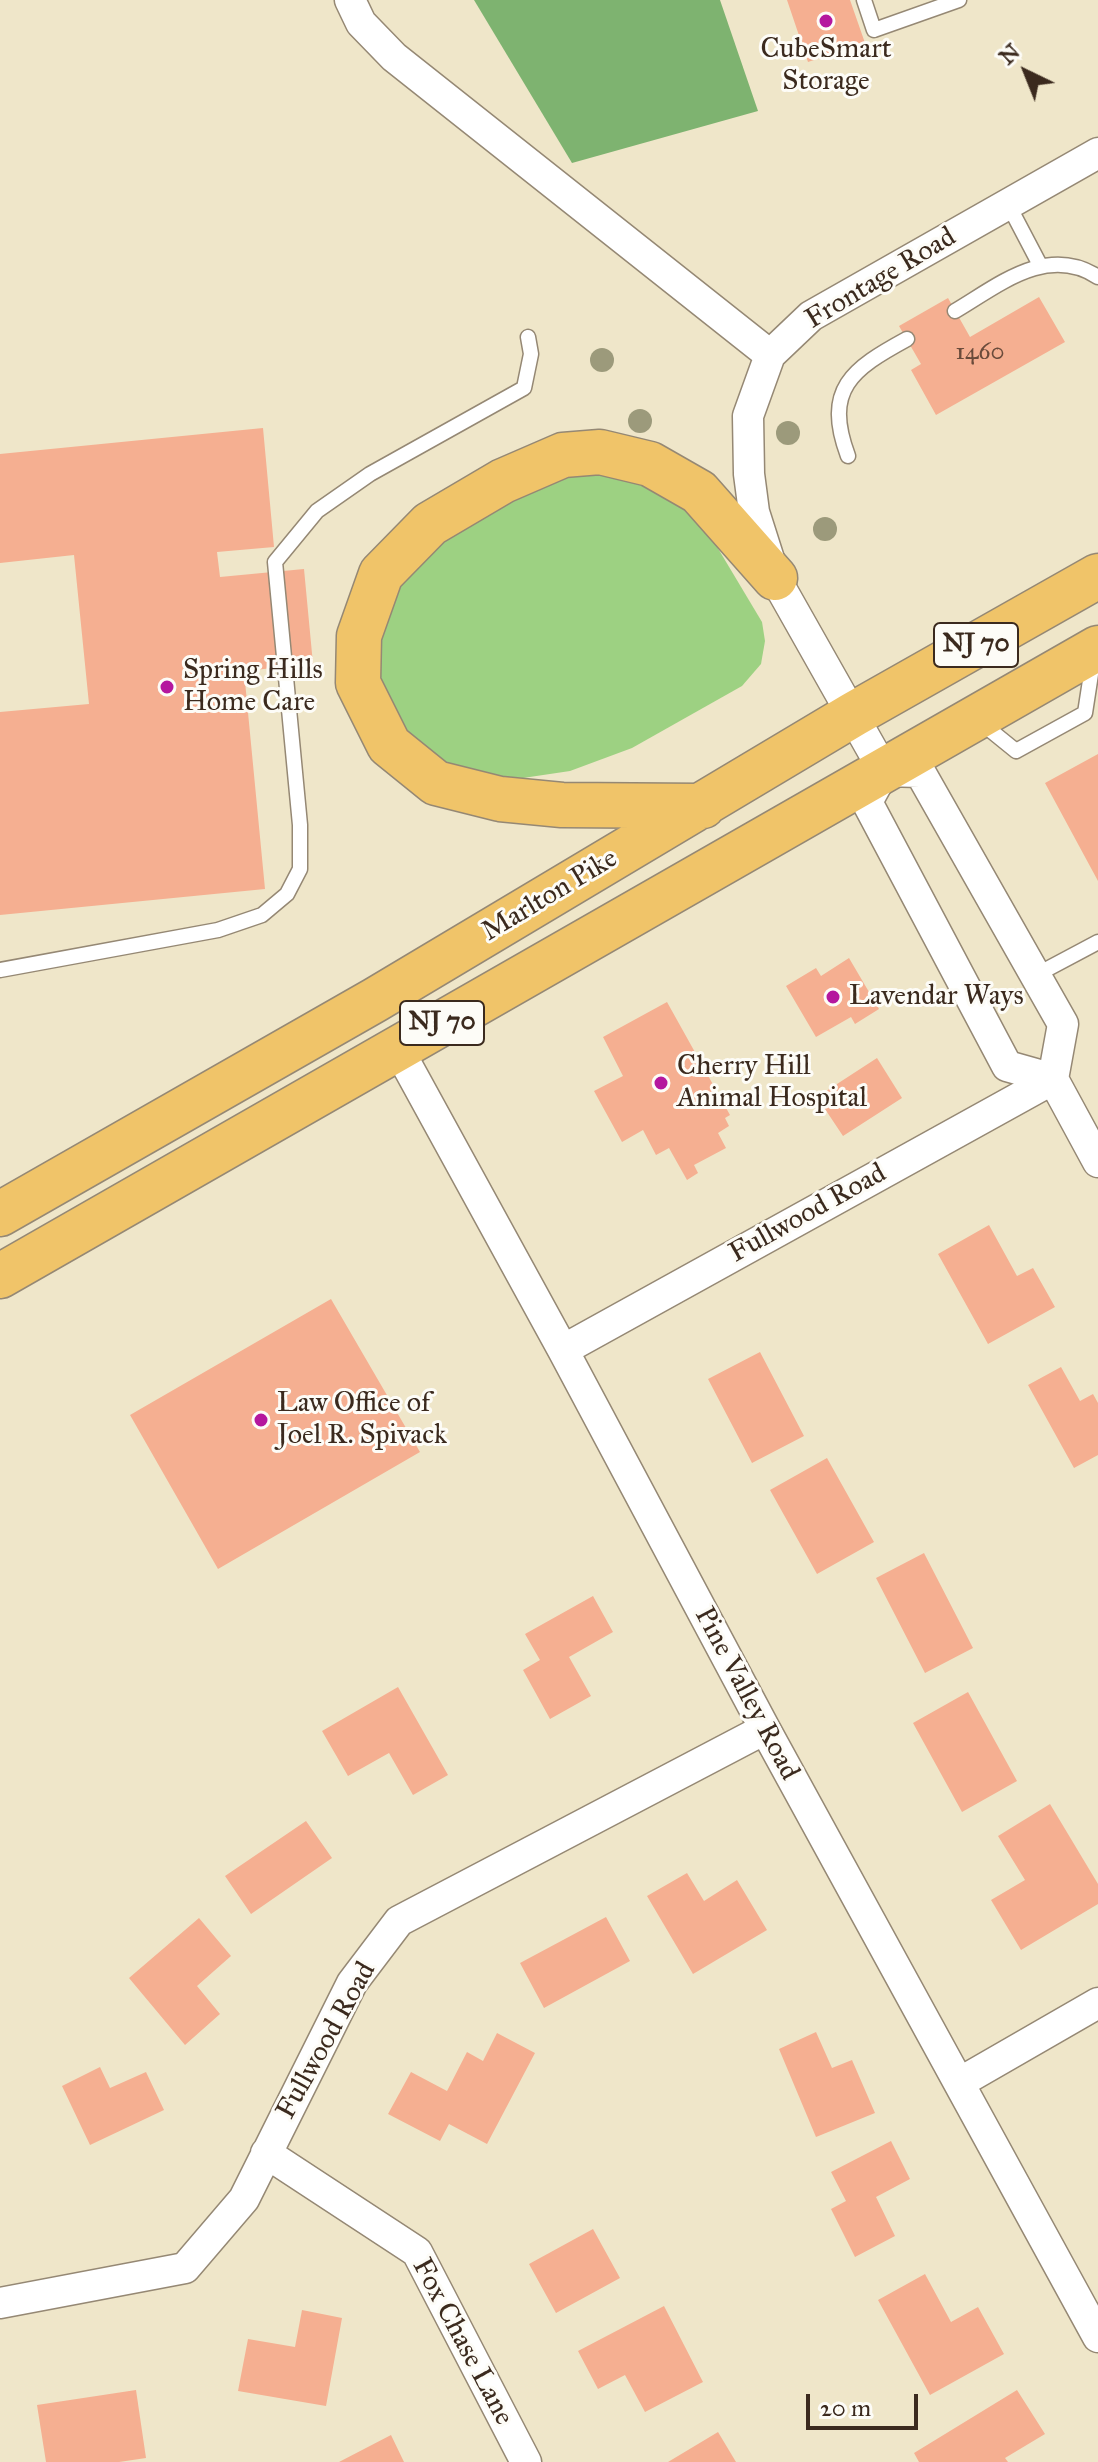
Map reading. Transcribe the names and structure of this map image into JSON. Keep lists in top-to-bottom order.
{
  "streets": {
    "highway": ["NJ 70", "Marlton Pike"],
    "street": [
      "Frontage Road",
      "Fullwood Road",
      "Pine Valley Road",
      "Fox Chase Lane"
    ]
  },
  "crossings": [
    ["Frontage Road", "Marlton Pike"],
    ["Marlton Pike", "Pine Valley Road"],
    ["Fullwood Road", "Pine Valley Road"],
    ["Fullwood Road", "Fox Chase Lane"]
  ],
  "places": [
    "CubeSmart Storage",
    "Spring Hills Home Care",
    "Lavendar Ways",
    "Cherry Hill Animal Hospital",
    "Law Office of Joel R. Spivack"
  ],
  "house_numbers": ["1460"],
  "scale_bar": "20 m",
  "north": "top left"
}
